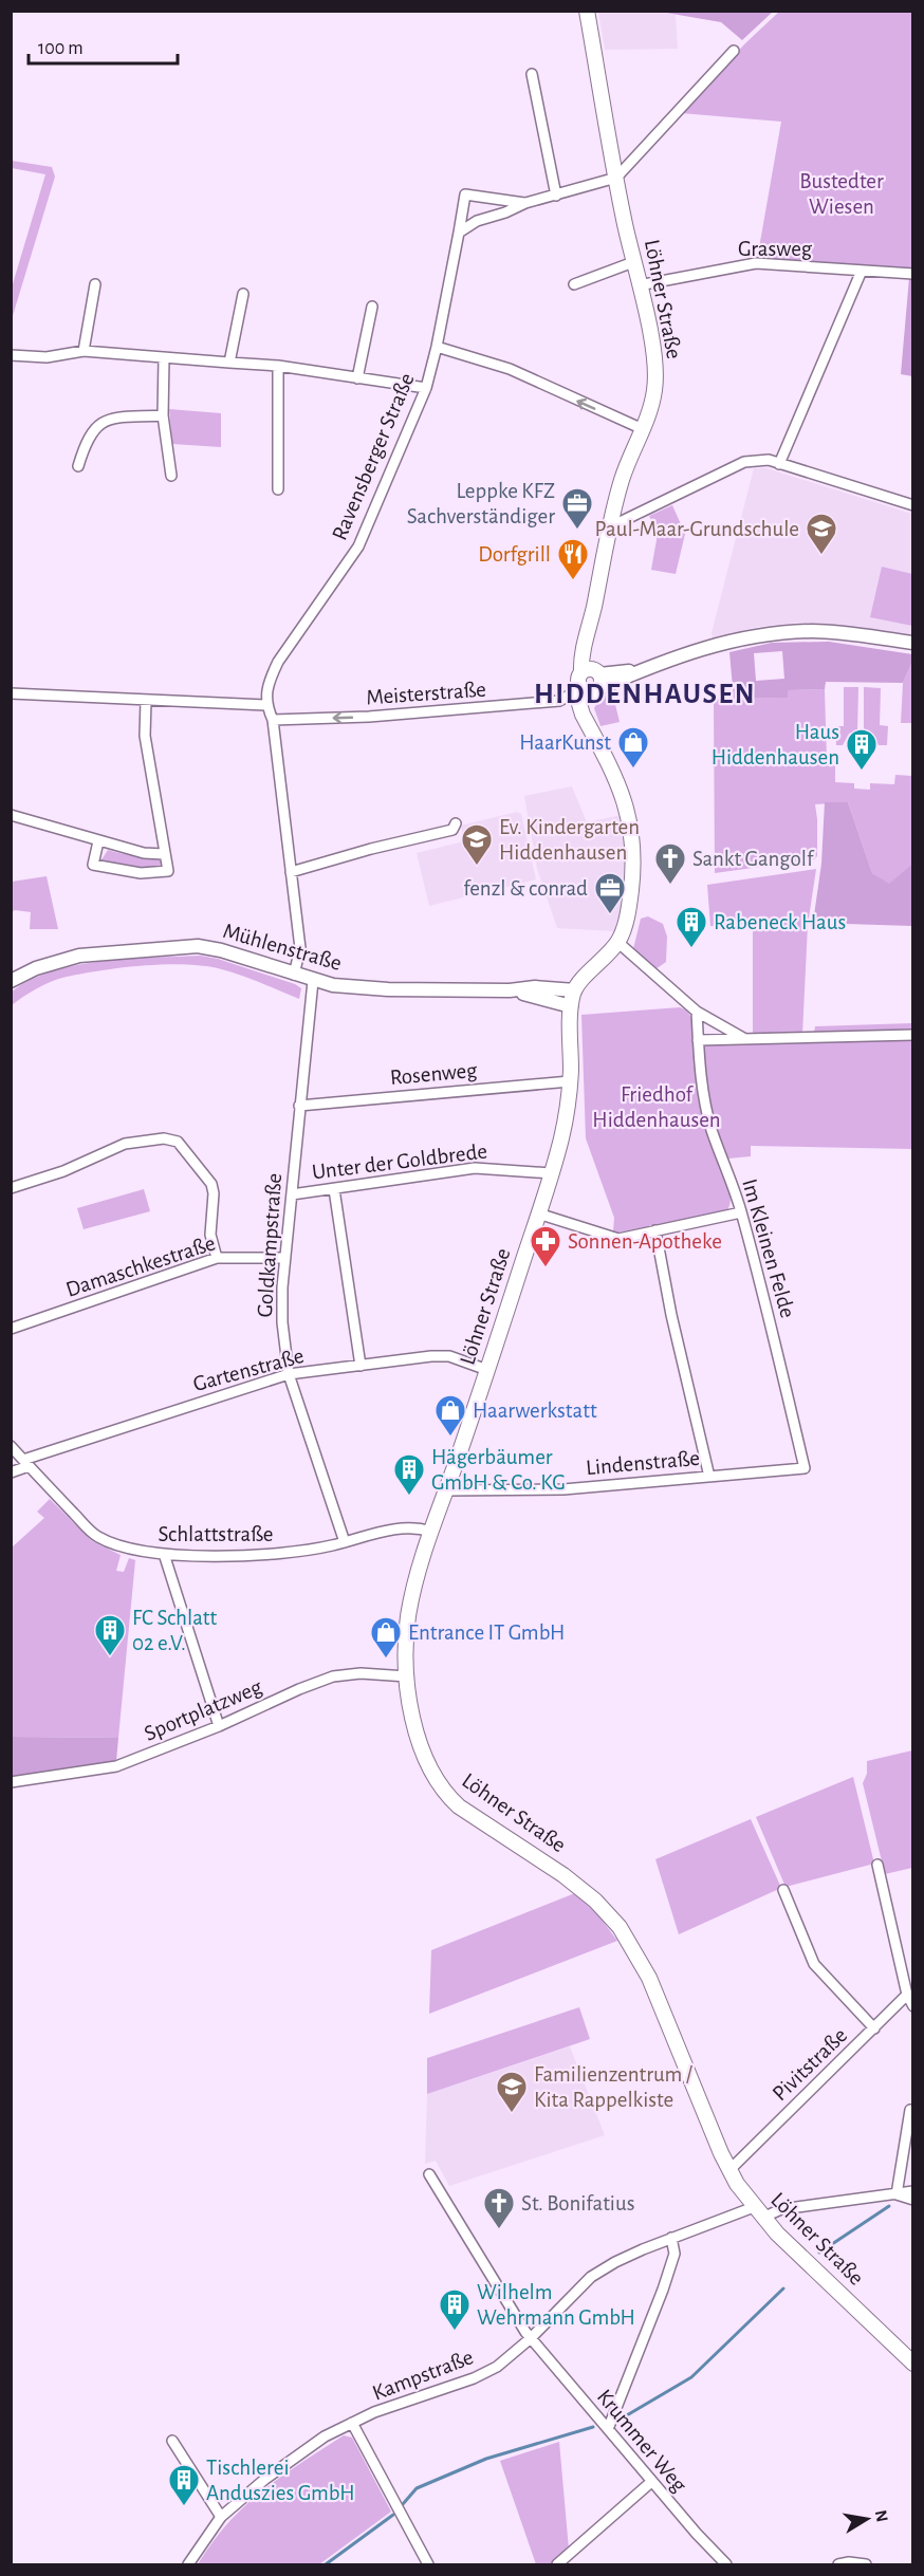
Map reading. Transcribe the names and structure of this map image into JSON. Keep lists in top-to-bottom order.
{
  "streets": {
    "main road": ["Löhner Straße"],
    "street": [
      "Grasweg",
      "Ravensberger Straße",
      "Meisterstraße",
      "Mühlenstraße",
      "Rosenweg",
      "Unter der Goldbrede",
      "Goldkampstraße",
      "Im Kleinen Felde",
      "Damaschkestraße",
      "Gartenstraße",
      "Lindenstraße",
      "Schlattstraße",
      "Sportplatzweg",
      "Pivitstraße",
      "Kampstraße",
      "Krummer Weg"
    ]
  },
  "crossings": [
    ["Grasweg", "Löhner Straße"],
    ["Löhner Straße", "Ravensberger Straße"],
    ["Löhner Straße", "Meisterstraße"],
    ["Löhner Straße", "Mühlenstraße"],
    ["Löhner Straße", "Rosenweg"],
    ["Löhner Straße", "Unter der Goldbrede"],
    ["Löhner Straße", "Gartenstraße"],
    ["Löhner Straße", "Lindenstraße"],
    ["Löhner Straße", "Schlattstraße"],
    ["Löhner Straße", "Sportplatzweg"],
    ["Löhner Straße", "Pivitstraße"],
    ["Löhner Straße", "Kampstraße"],
    ["Mühlenstraße", "Goldkampstraße"],
    ["Rosenweg", "Goldkampstraße"],
    ["Unter der Goldbrede", "Goldkampstraße"],
    ["Goldkampstraße", "Damaschkestraße"],
    ["Goldkampstraße", "Gartenstraße"],
    ["Goldkampstraße", "Schlattstraße"],
    ["Im Kleinen Felde", "Lindenstraße"],
    ["Gartenstraße", "Schlattstraße"],
    ["Kampstraße", "Krummer Weg"]
  ],
  "one_way": ["Meisterstraße"],
  "districts": ["HIDDENHAUSEN"],
  "parks": ["Bustedter Wiesen", "Friedhof Hiddenhausen"],
  "places": {
    "office": ["Leppke KFZ Sachverständiger", "fenzl & conrad"],
    "school or university": ["Paul-Maar-Grundschule", "Ev. Kindergarten Hiddenhausen", "Familienzentrum / Kita Rappelkiste"],
    "restaurant": ["Dorfgrill"],
    "shop": ["HaarKunst", "Haarwerkstatt", "Entrance IT GmbH"],
    "building": [
      "Haus Hiddenhausen",
      "Rabeneck Haus",
      "Hägerbäumer GmbH & Co. KG",
      "FC Schlatt 02 e.V.",
      "Wilhelm Wehrmann GmbH",
      "Tischlerei Anduszies GmbH"
    ],
    "church": ["Sankt Gangolf", "St. Bonifatius"],
    "pharmacy": ["Sonnen-Apotheke"]
  },
  "scale_bar": "100 m",
  "north": "right"
}
